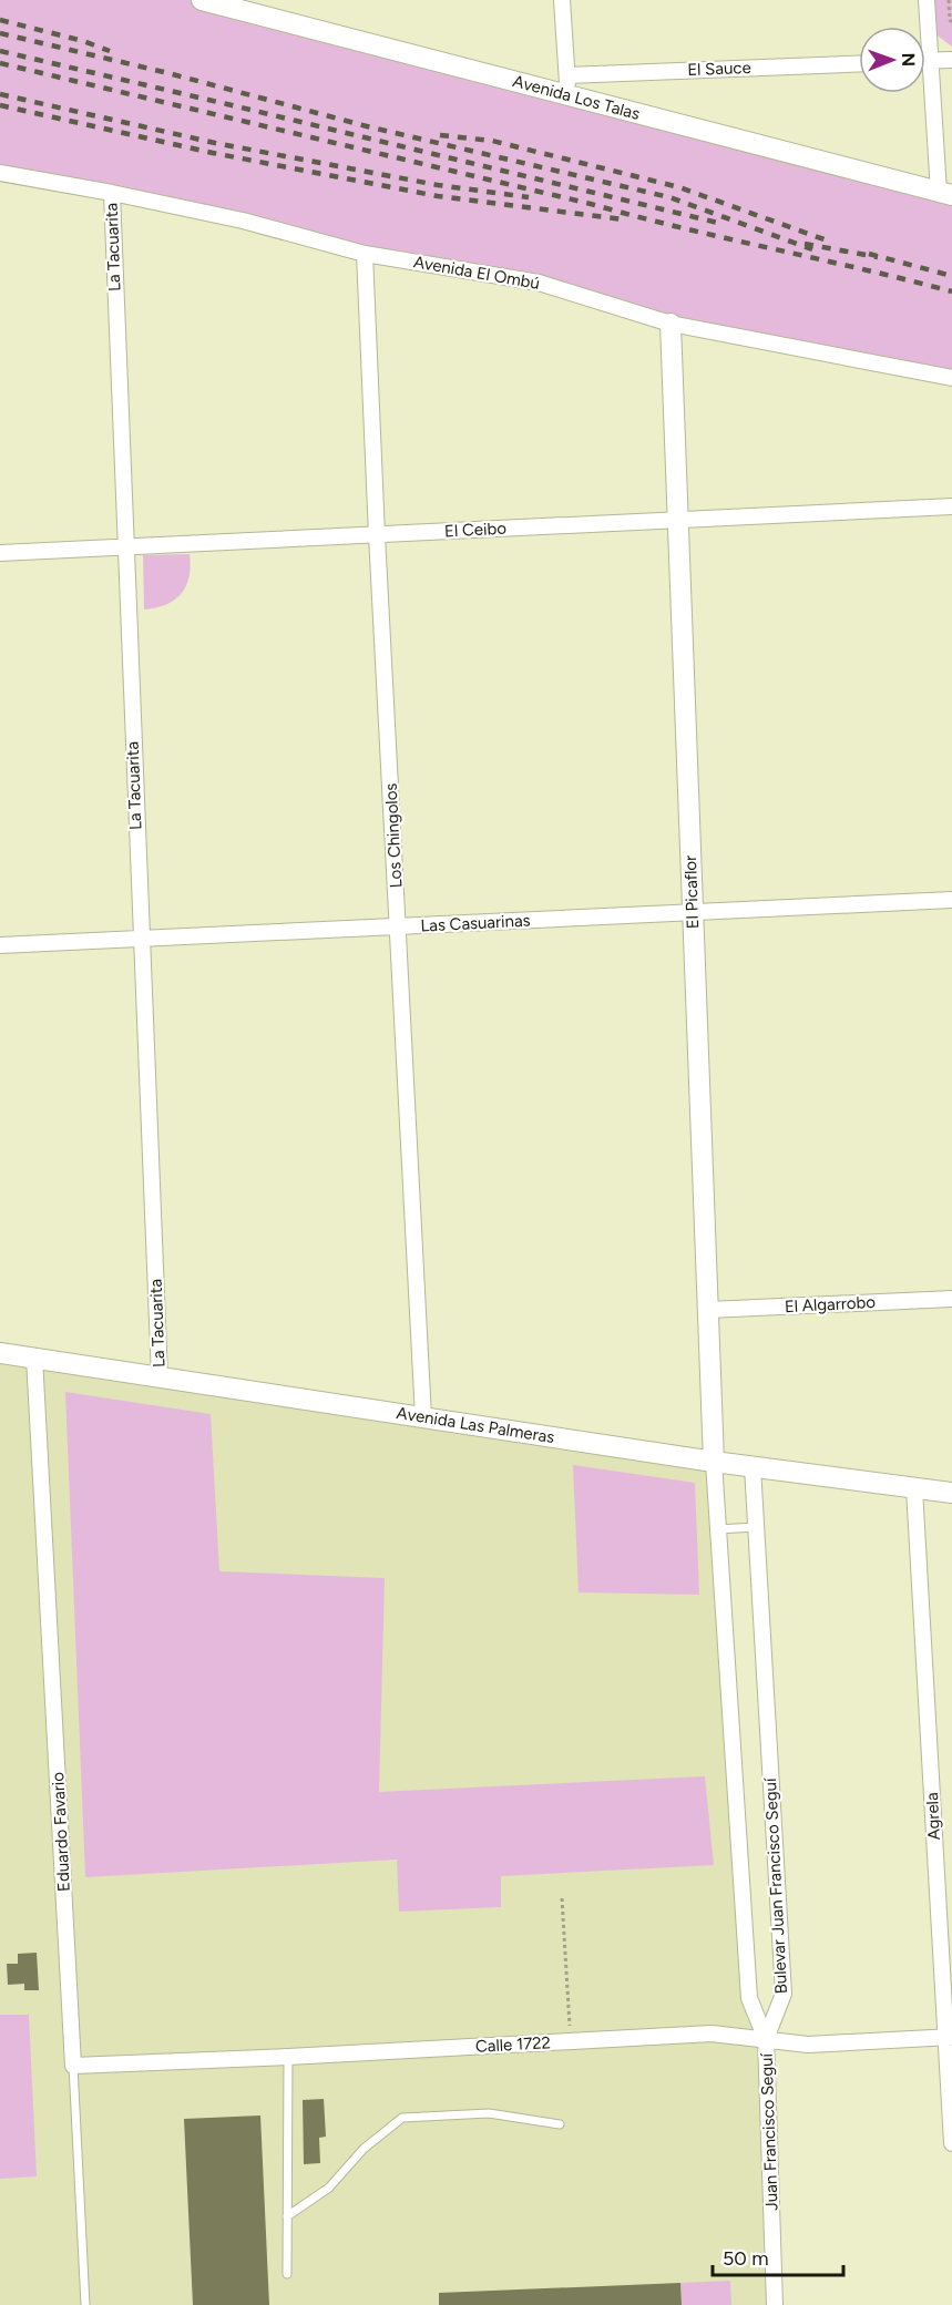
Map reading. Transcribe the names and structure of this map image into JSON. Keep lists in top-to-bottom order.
{
  "streets": {
    "main road": ["Avenida Los Talas", "El Picaflor", "Avenida Las Palmeras"],
    "street": [
      "El Sauce",
      "La Tacuarita",
      "Avenida El Ombú",
      "El Ceibo",
      "Los Chingolos",
      "Las Casuarinas",
      "El Algarrobo",
      "Agrela",
      "Eduardo Favario",
      "Bulevar Juan Francisco Seguí",
      "Calle 1722",
      "Juan Francisco Seguí"
    ]
  },
  "crossings": [
    ["El Sauce", "Avenida Los Talas"],
    ["La Tacuarita", "Avenida El Ombú"],
    ["La Tacuarita", "El Ceibo"],
    ["La Tacuarita", "Las Casuarinas"],
    ["La Tacuarita", "Avenida Las Palmeras"],
    ["Avenida El Ombú", "Los Chingolos"],
    ["Avenida El Ombú", "El Picaflor"],
    ["El Ceibo", "Los Chingolos"],
    ["El Ceibo", "El Picaflor"],
    ["Los Chingolos", "Las Casuarinas"],
    ["Los Chingolos", "Avenida Las Palmeras"],
    ["El Picaflor", "Las Casuarinas"],
    ["El Picaflor", "El Algarrobo"],
    ["El Picaflor", "Avenida Las Palmeras"],
    ["El Picaflor", "Bulevar Juan Francisco Seguí"],
    ["Avenida Las Palmeras", "Agrela"],
    ["Avenida Las Palmeras", "Eduardo Favario"],
    ["Avenida Las Palmeras", "Bulevar Juan Francisco Seguí"],
    ["Agrela", "Calle 1722"],
    ["Eduardo Favario", "Calle 1722"],
    ["Bulevar Juan Francisco Seguí", "Calle 1722"],
    ["Bulevar Juan Francisco Seguí", "Juan Francisco Seguí"],
    ["Calle 1722", "Juan Francisco Seguí"]
  ],
  "scale_bar": "50 m",
  "north": "right"
}
